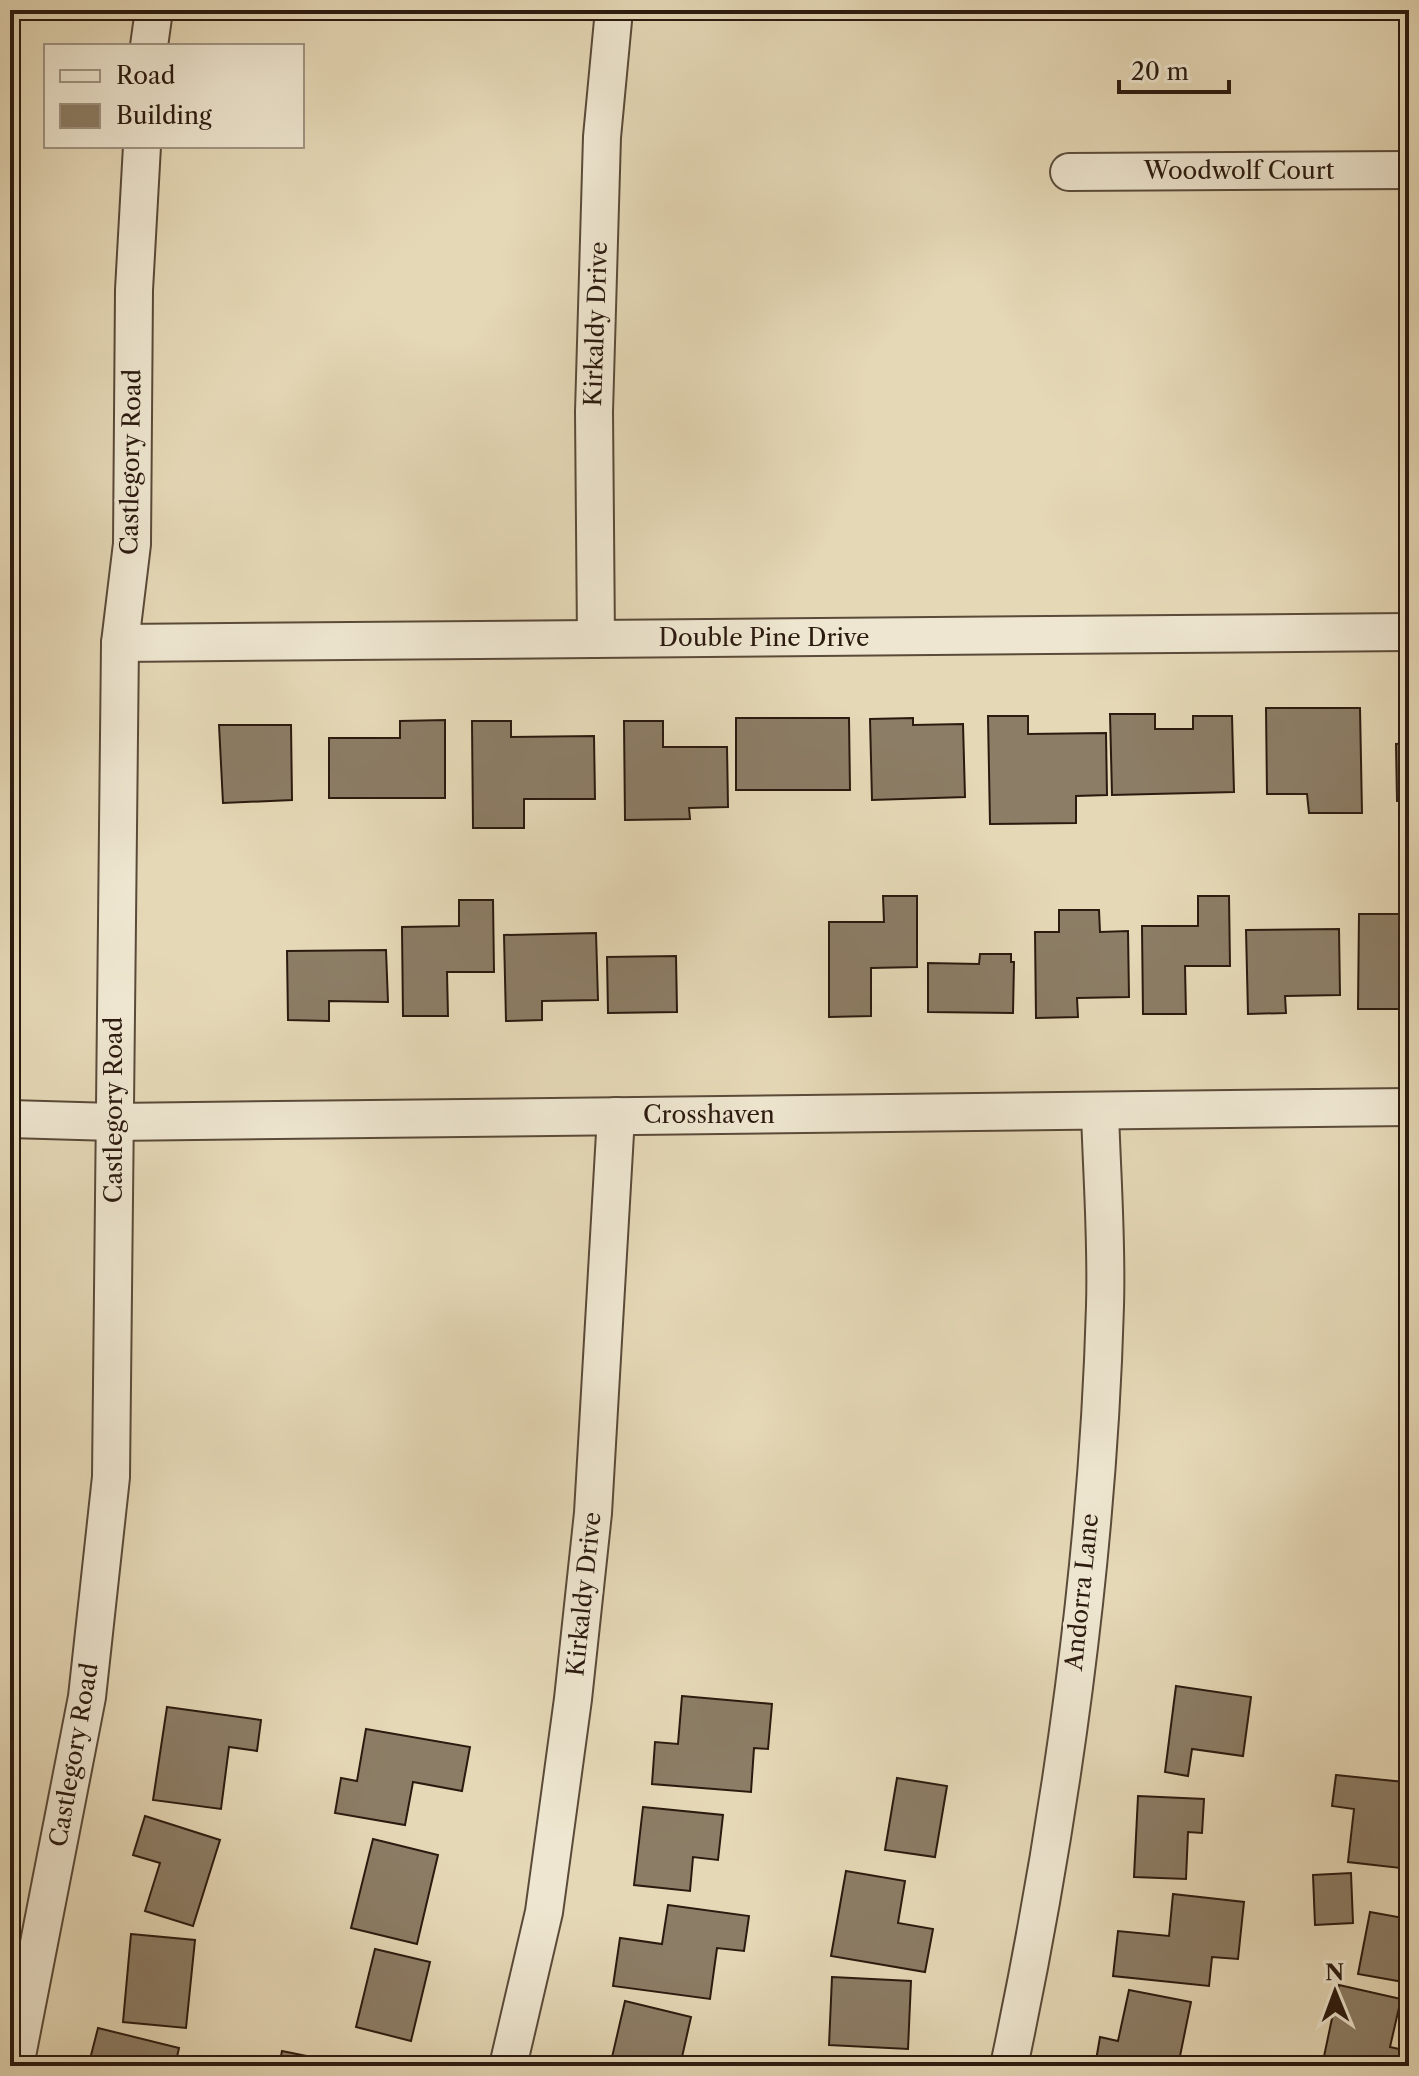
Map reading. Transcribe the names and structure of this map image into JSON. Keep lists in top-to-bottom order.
{
  "streets": {
    "street": [
      "Woodwolf Court",
      "Kirkaldy Drive",
      "Castlegory Road",
      "Double Pine Drive",
      "Crosshaven",
      "Andorra Lane"
    ]
  },
  "crossings": [
    ["Kirkaldy Drive", "Double Pine Drive"],
    ["Kirkaldy Drive", "Crosshaven"],
    ["Castlegory Road", "Double Pine Drive"],
    ["Castlegory Road", "Crosshaven"],
    ["Crosshaven", "Andorra Lane"]
  ],
  "legend": ["Road", "Building"],
  "scale_bar": "20 m",
  "north": "top"
}
